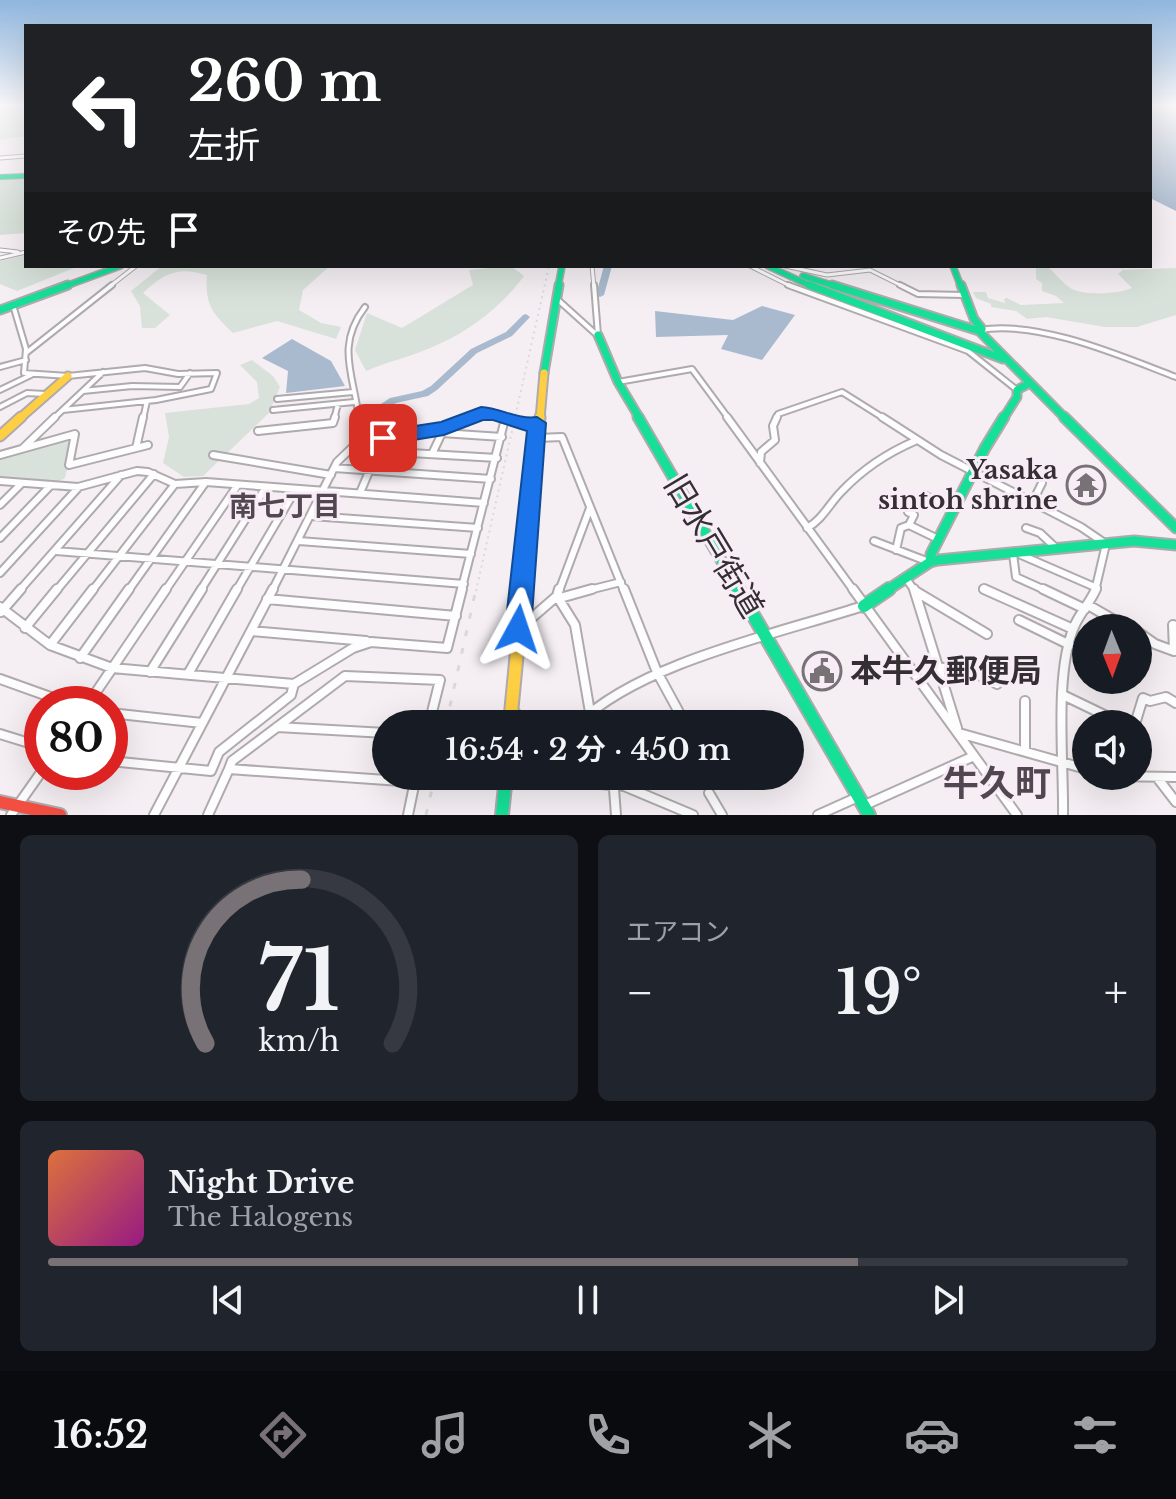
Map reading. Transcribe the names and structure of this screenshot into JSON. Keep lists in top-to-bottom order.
{
  "streets": {
    "main road": ["旧水戸街道"]
  },
  "districts": ["南七丁目", "牛久町"],
  "places": {
    "temple": ["Yasaka sintoh shrine"],
    "public building": ["本牛久郵便局"]
  },
  "north": "bottom",
  "page": {
    "turn": ["260 m", "左折"],
    "then": "その先",
    "limit": "80",
    "trip": "16:54 · 2 分 · 450 m",
    "tile": "エアコン",
    "heat": ["−", "19°", "+"],
    "song": ["Night Drive", "The Halogens"],
    "tabs": "16:52",
    "gauge": ["71", "km/h"]
  }
}
